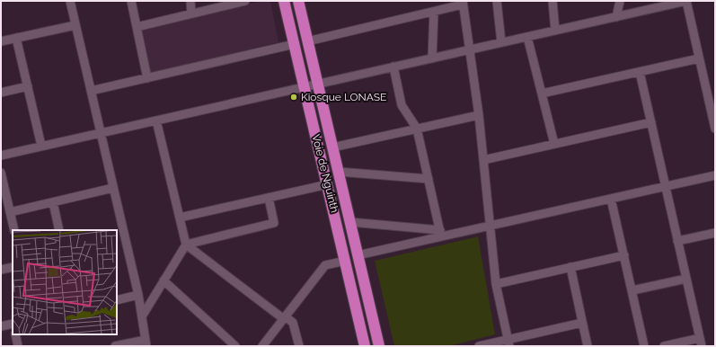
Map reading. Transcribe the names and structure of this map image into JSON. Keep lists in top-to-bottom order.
{
  "streets": {
    "highway": ["Voie de Nguinth"]
  },
  "places": ["Kiosque LONASE"]
}
